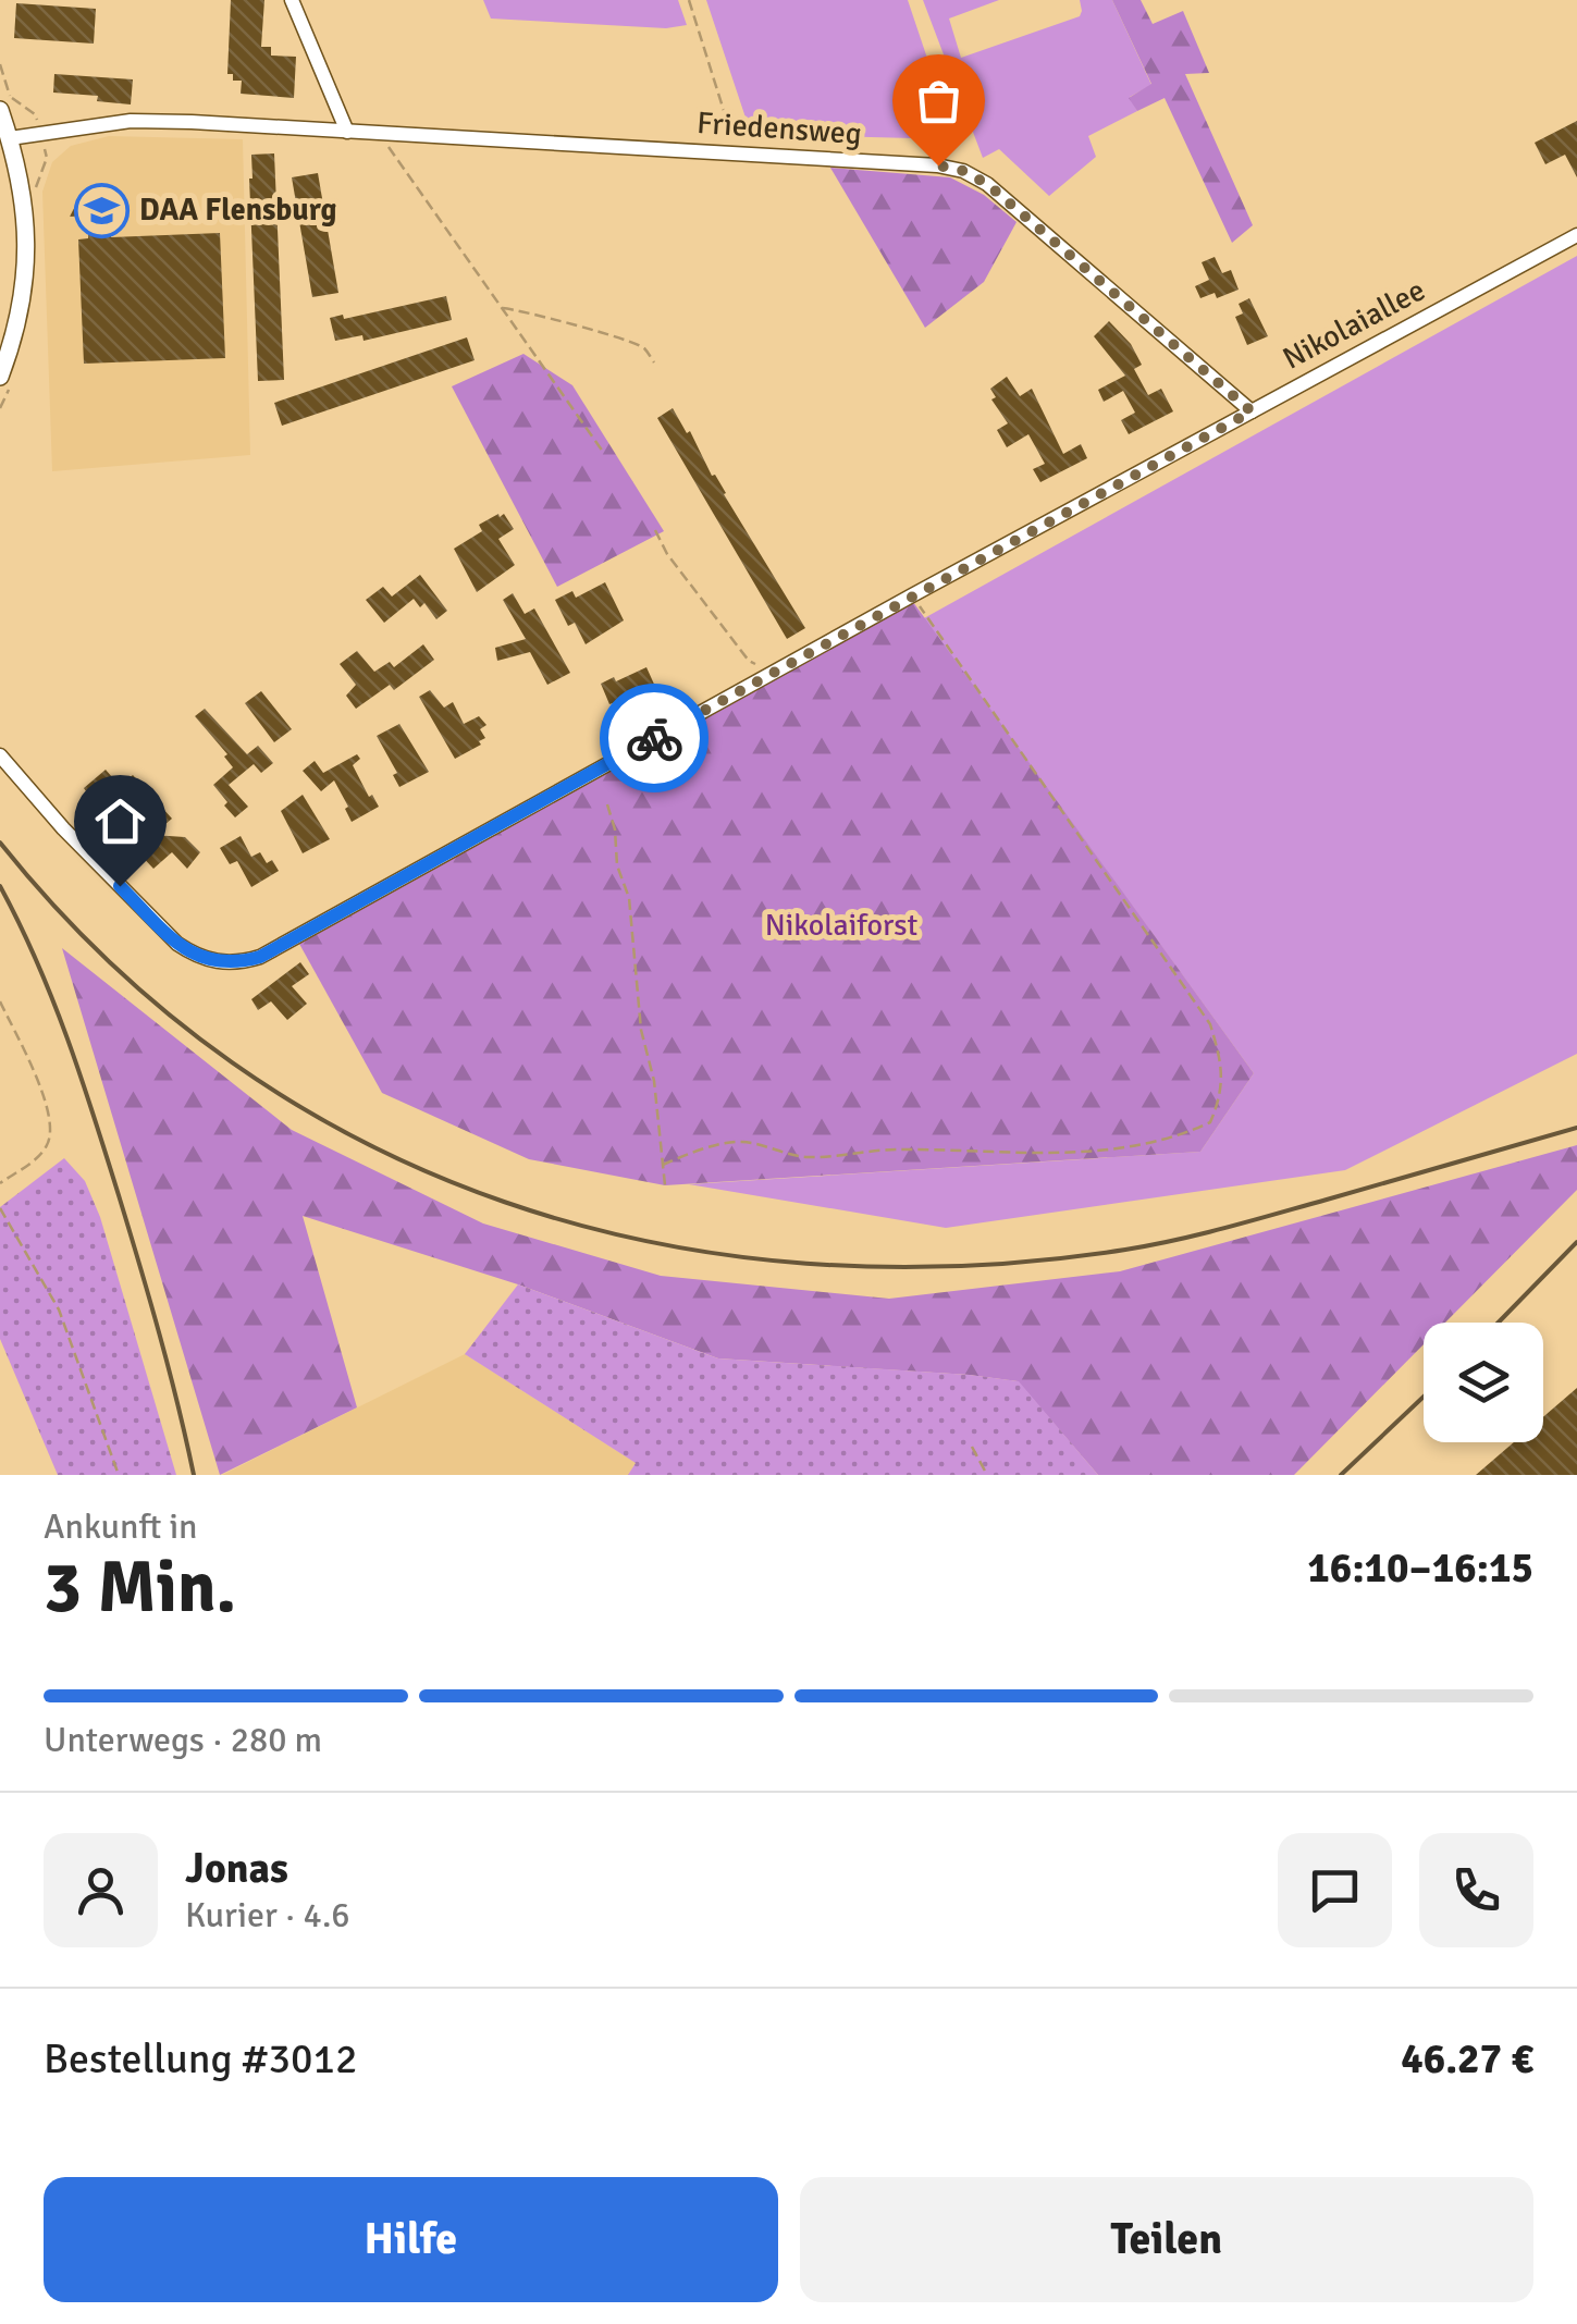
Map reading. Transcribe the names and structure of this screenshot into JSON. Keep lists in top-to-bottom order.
{
  "streets": {
    "street": ["Friedensweg", "Nikolaiallee"]
  },
  "crossings": [
    ["Friedensweg", "Nikolaiallee"]
  ],
  "parks": ["Nikolaiforst"],
  "places": {
    "school or university": ["DAA Flensburg"]
  },
  "page": {
    "heading": ["3 Min.", "Ankunft in", "16:10–16:15"],
    "panel": [
      "Jonas",
      "Kurier · 4.6",
      "Bestellung #3012",
      "46.27 €"
    ],
    "bar": "Unterwegs · 280 m",
    "buttons": ["Hilfe", "Teilen"]
  }
}
